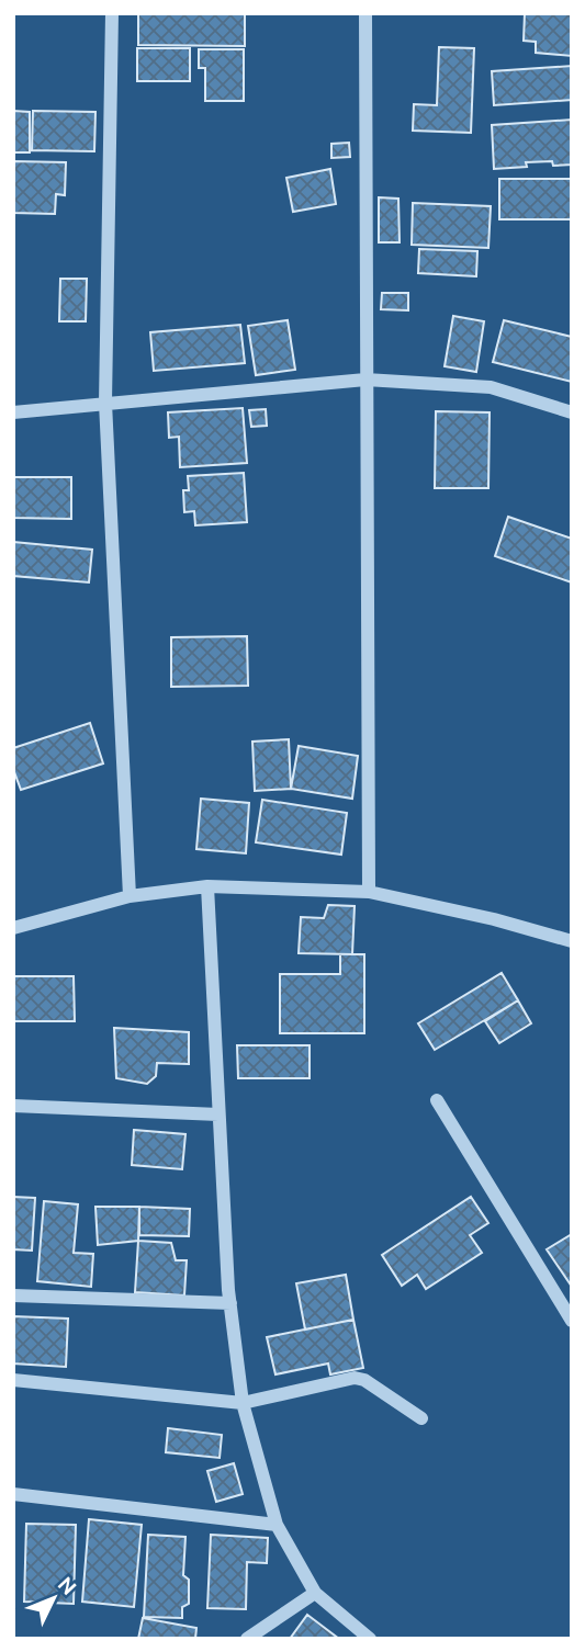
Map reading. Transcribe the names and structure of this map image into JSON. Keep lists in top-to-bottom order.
{
  "north": "top right"
}
